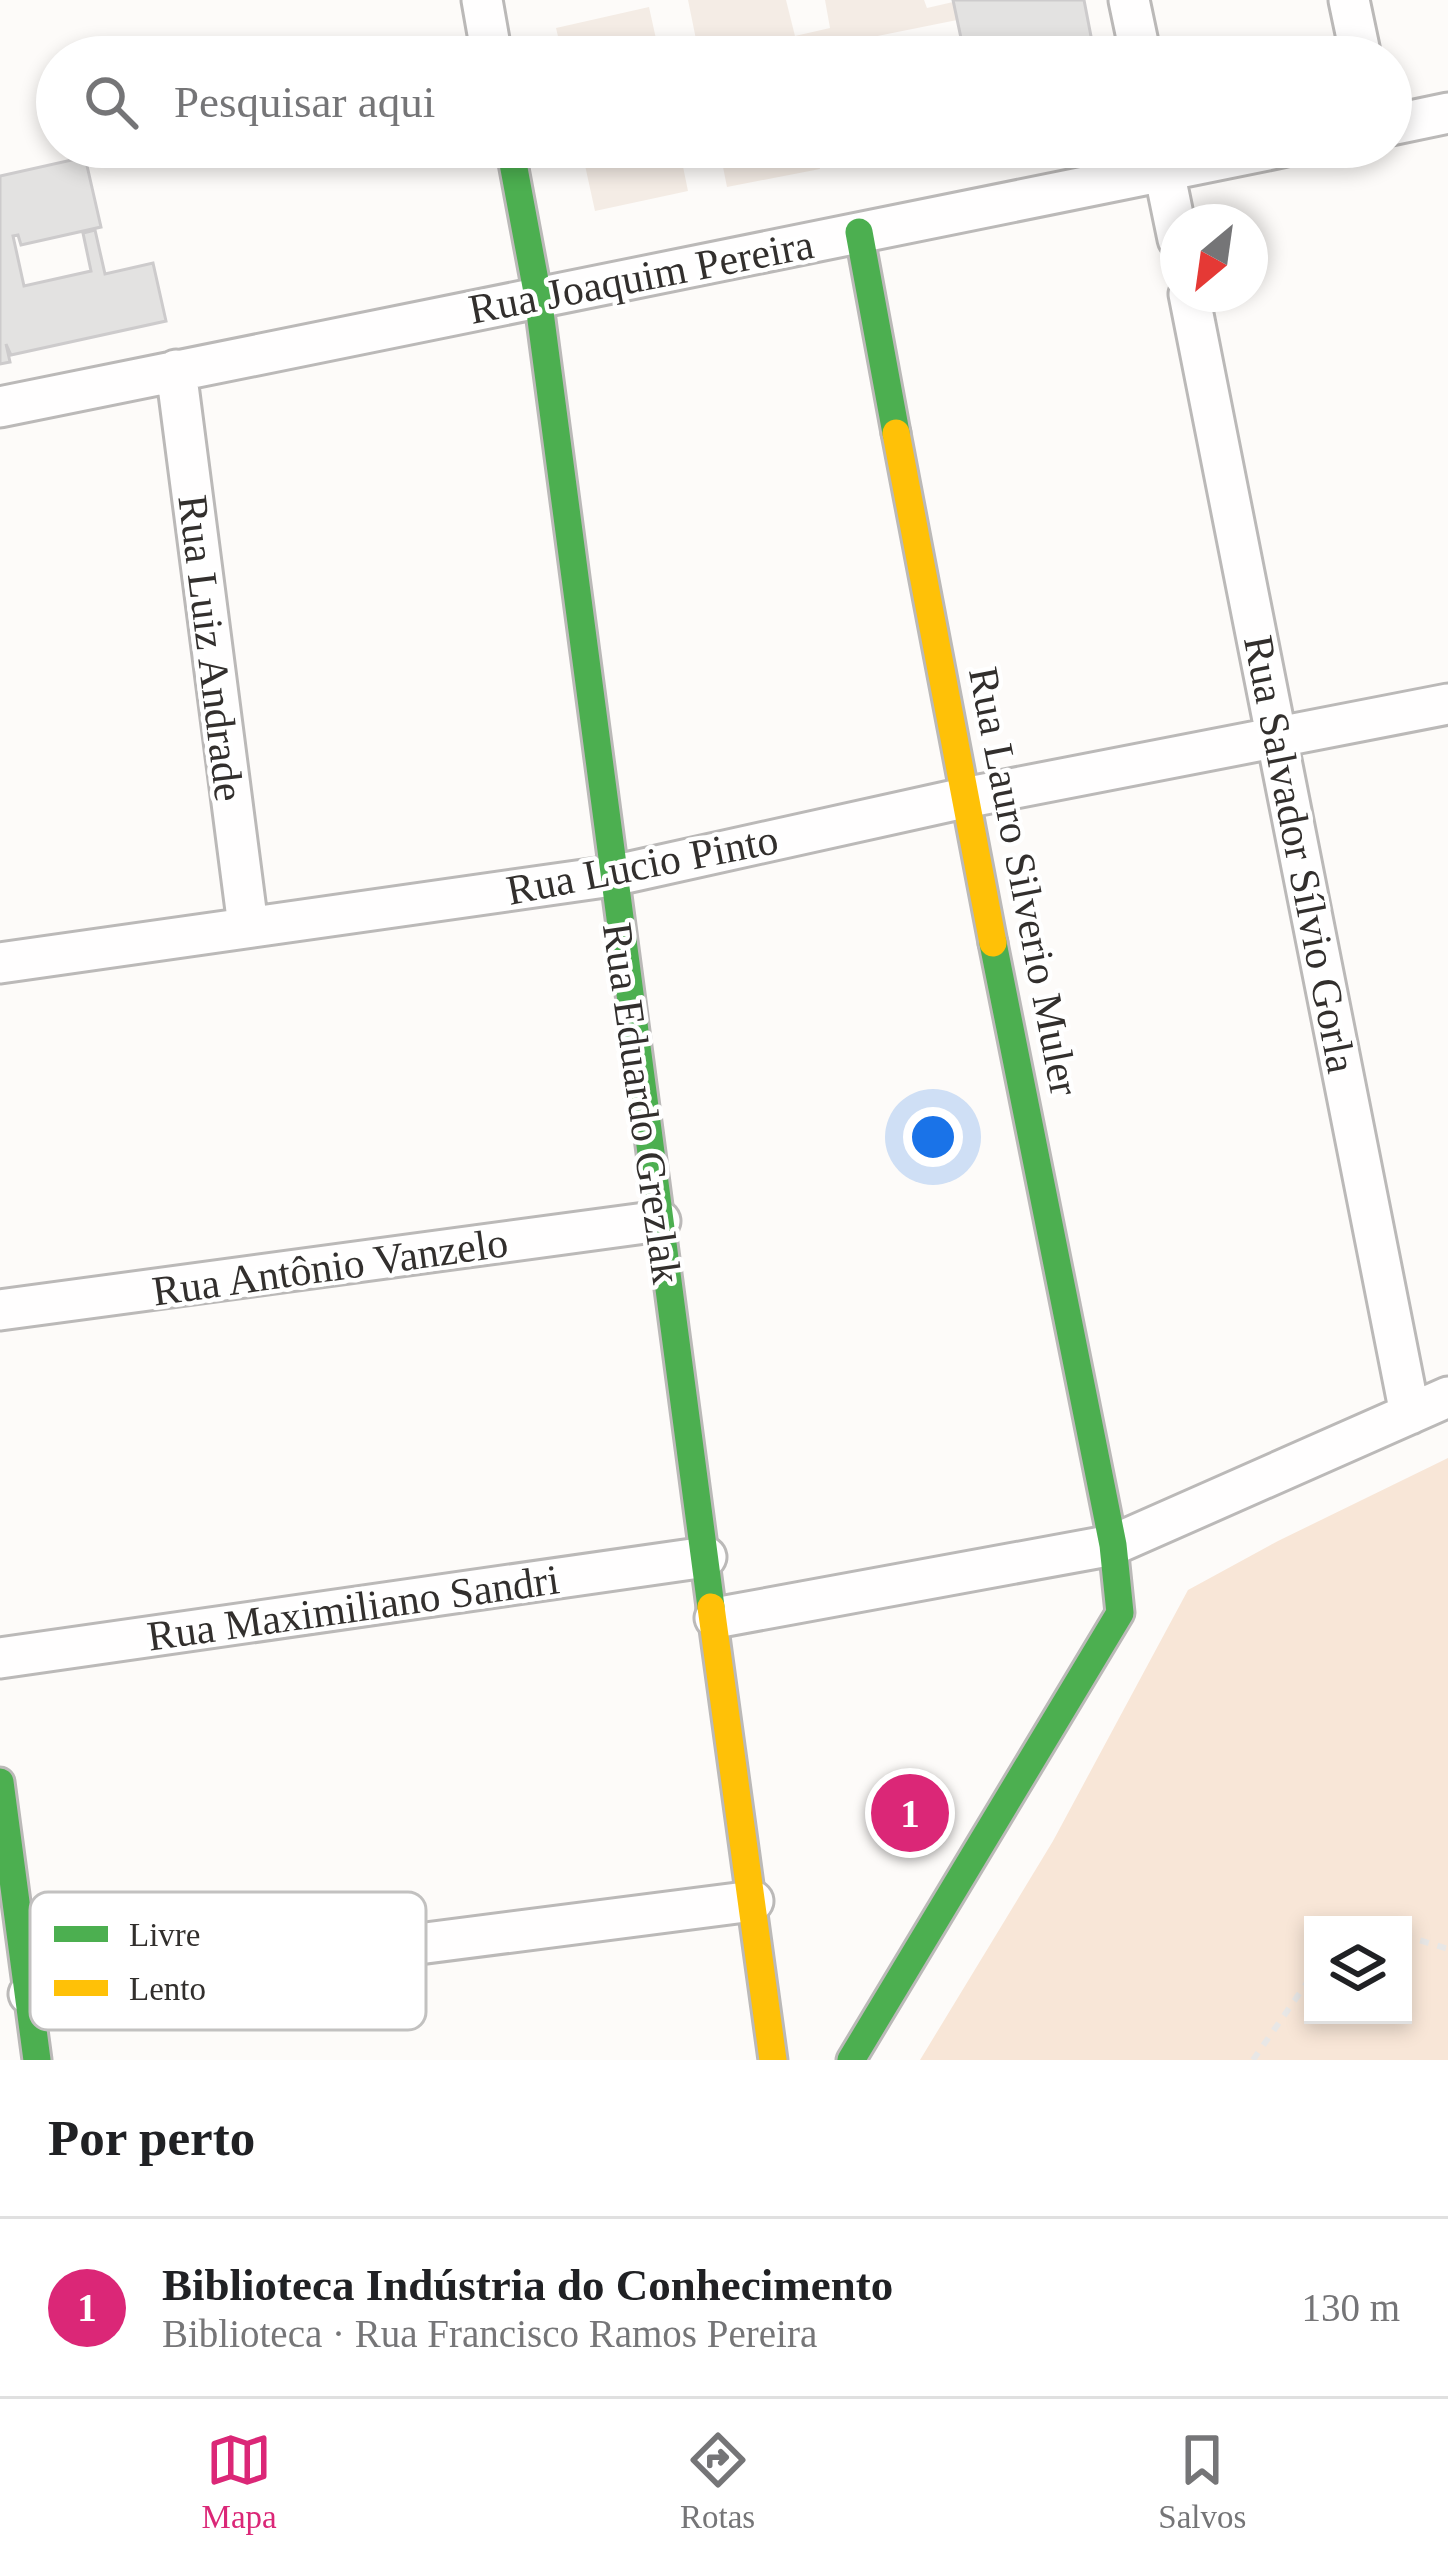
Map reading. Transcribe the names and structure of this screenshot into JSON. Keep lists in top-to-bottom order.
{
  "streets": {
    "street": [
      "Rua Joaquim Pereira",
      "Rua Luiz Andrade",
      "Rua Salvador Sílvio Gorla",
      "Rua Lucio Pinto",
      "Rua Lauro Silverio Muler",
      "Rua Eduardo Grezlak",
      "Rua Antônio Vanzelo",
      "Rua Maximiliano Sandri"
    ]
  },
  "crossings": [
    ["Rua Joaquim Pereira", "Rua Luiz Andrade"],
    ["Rua Joaquim Pereira", "Rua Lauro Silverio Muler"],
    ["Rua Joaquim Pereira", "Rua Eduardo Grezlak"],
    ["Rua Luiz Andrade", "Rua Lucio Pinto"],
    ["Rua Salvador Sílvio Gorla", "Rua Lucio Pinto"],
    ["Rua Lucio Pinto", "Rua Lauro Silverio Muler"],
    ["Rua Lucio Pinto", "Rua Eduardo Grezlak"],
    ["Rua Eduardo Grezlak", "Rua Antônio Vanzelo"],
    ["Rua Eduardo Grezlak", "Rua Maximiliano Sandri"]
  ],
  "legend": ["Livre", "Lento"],
  "north": "bottom left",
  "page": {
    "search": "Pesquisar aqui",
    "pins": "1",
    "heading": "Por perto",
    "list": [
      {
        "mark": "1",
        "name": "Biblioteca Indústria do Conhecimento",
        "note": "Biblioteca · Rua Francisco Ramos Pereira",
        "value": "130 m"
      }
    ],
    "nav": ["Mapa", "Rotas", "Salvos"]
  }
}
